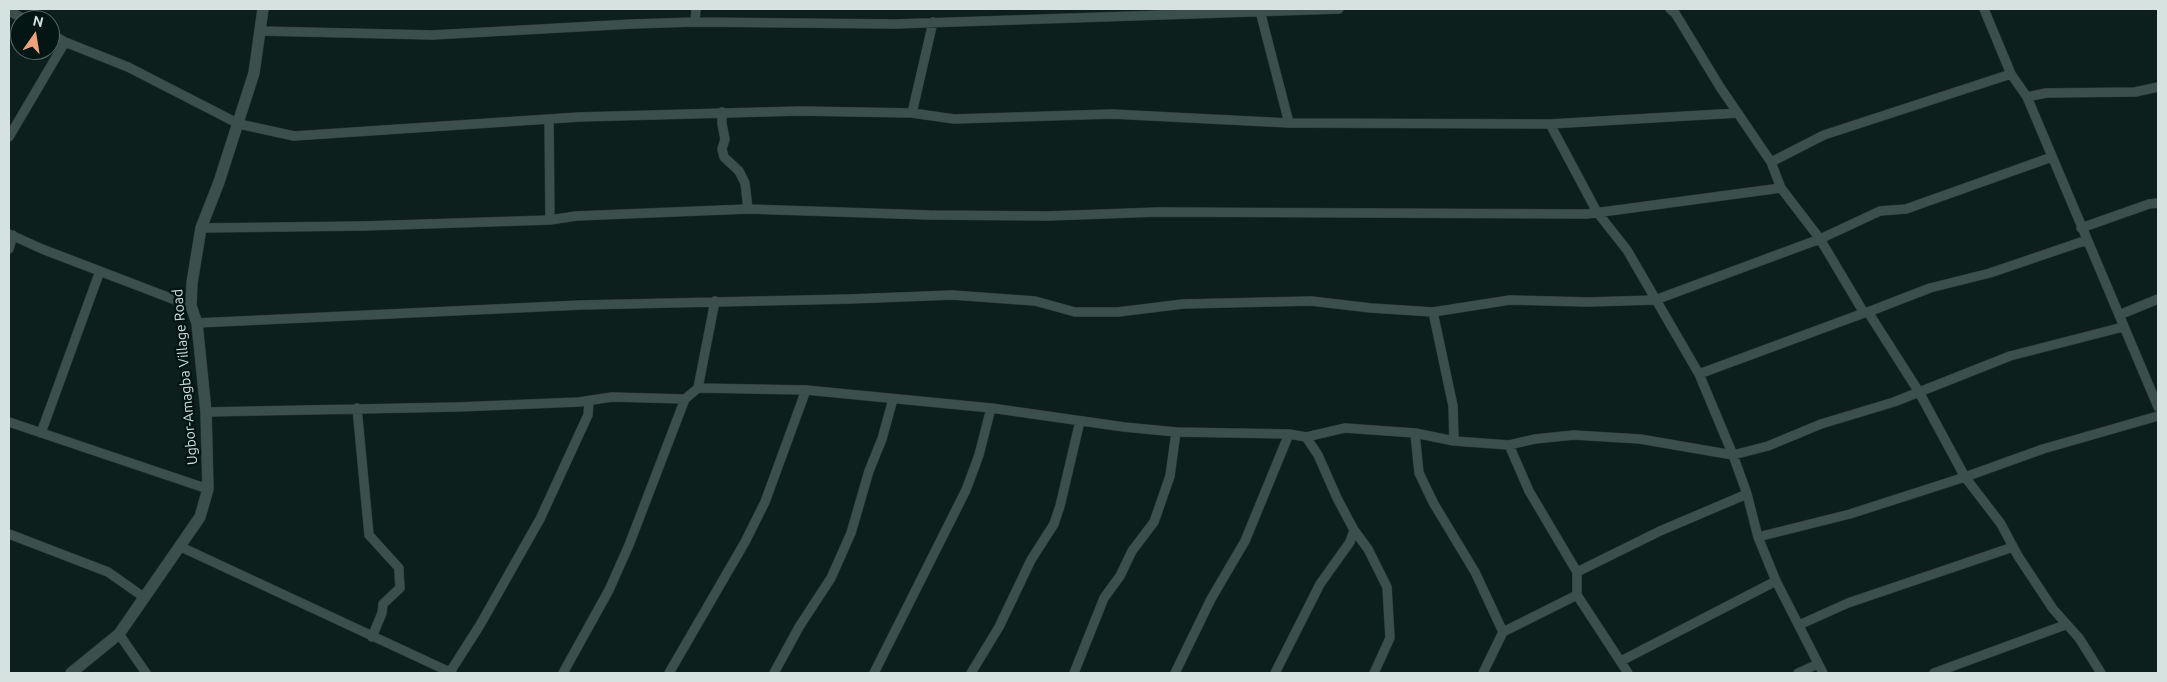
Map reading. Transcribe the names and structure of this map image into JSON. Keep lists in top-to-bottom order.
{
  "streets": {
    "street": ["Ugbor-Amagba Village Road"]
  },
  "north": "top"
}
